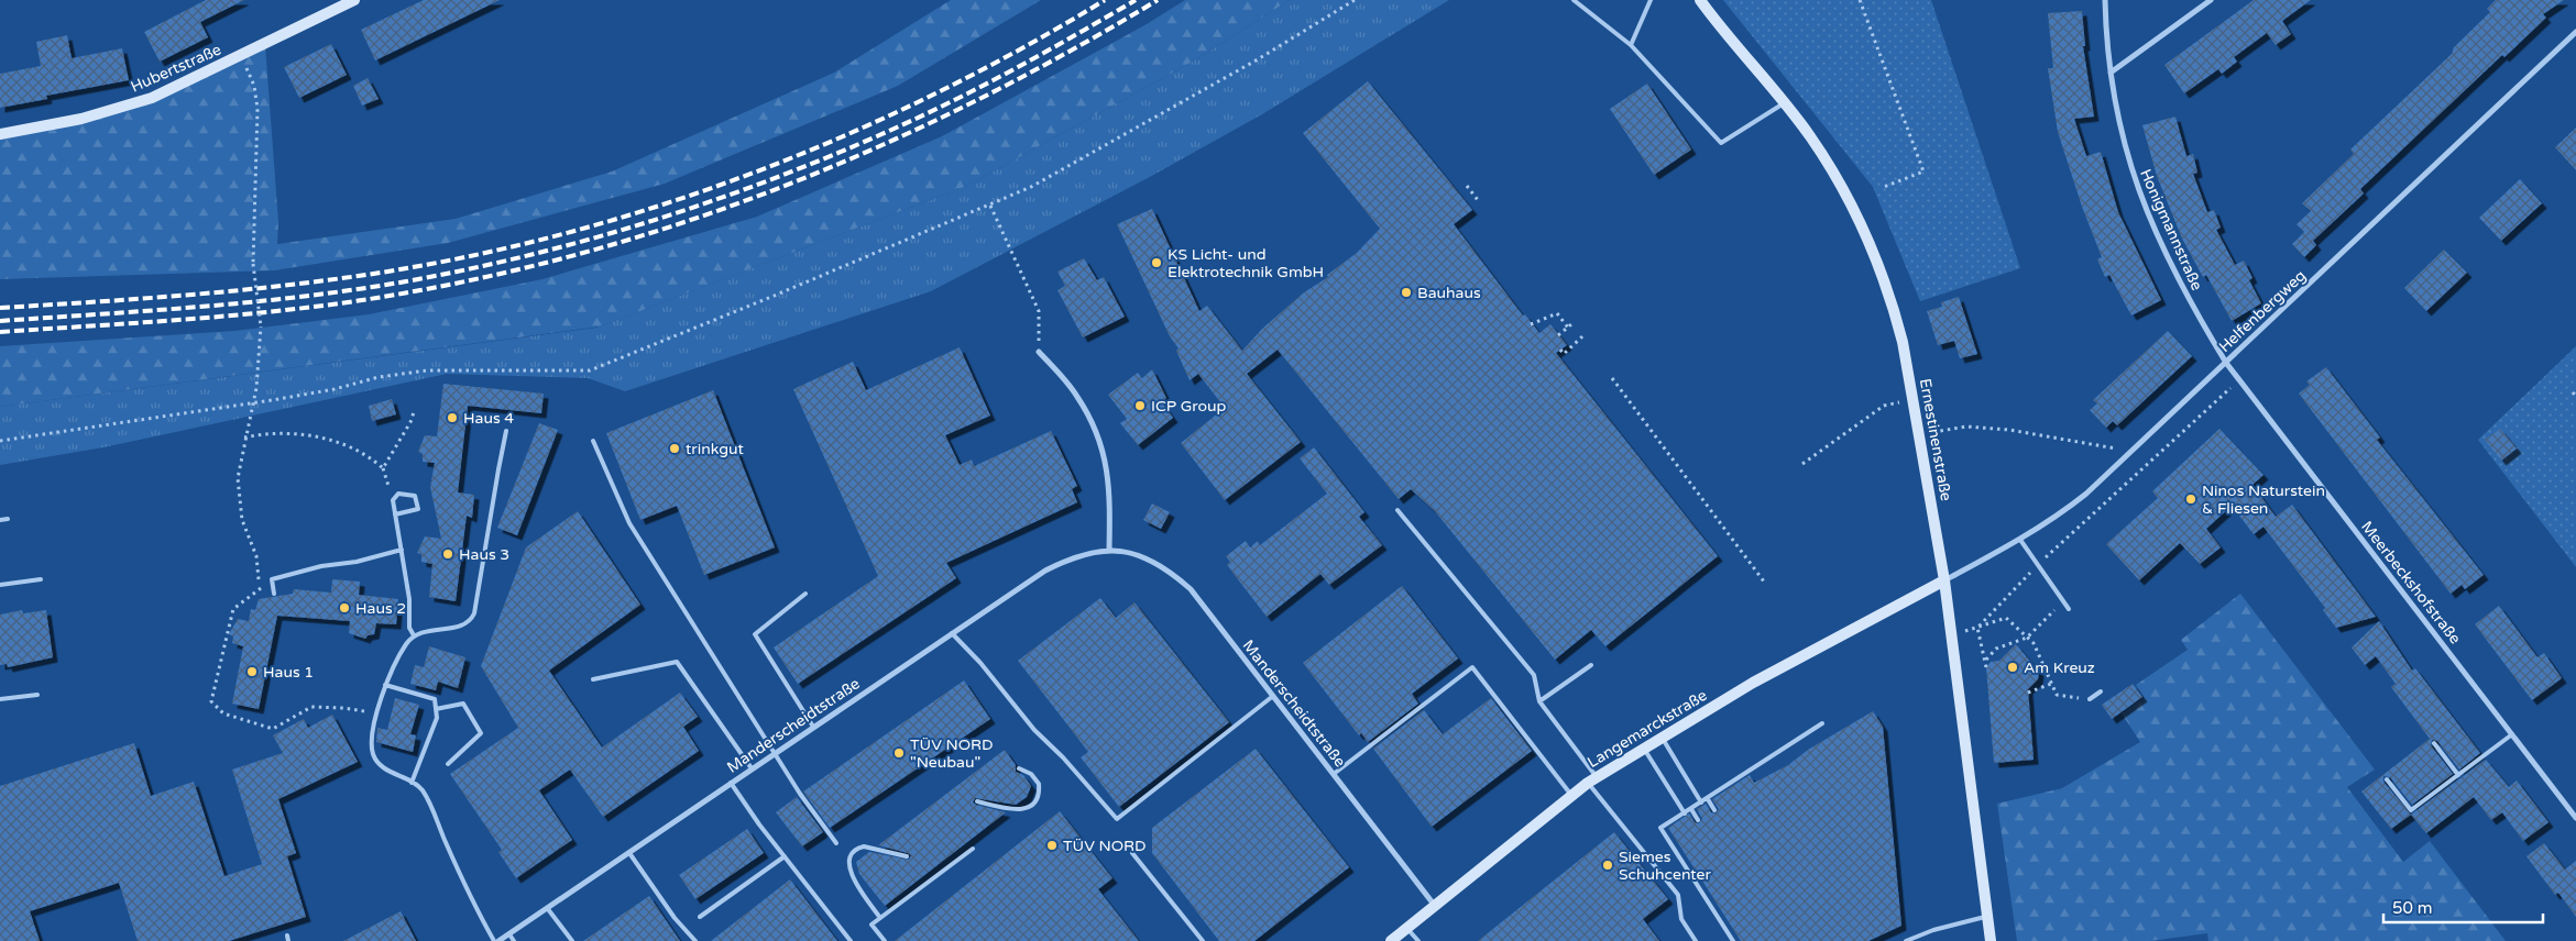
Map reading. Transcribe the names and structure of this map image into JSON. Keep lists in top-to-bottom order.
{
  "streets": {
    "street": [
      "Hubertstraße",
      "Honigmannstraße",
      "Helfenbergweg",
      "Ernestinenstraße",
      "Meerbeckshofstraße",
      "Manderscheidtstraße",
      "Langemarckstraße"
    ]
  },
  "crossings": [
    ["Honigmannstraße", "Helfenbergweg"],
    ["Honigmannstraße", "Meerbeckshofstraße"],
    ["Helfenbergweg", "Ernestinenstraße"],
    ["Helfenbergweg", "Meerbeckshofstraße"],
    ["Helfenbergweg", "Langemarckstraße"],
    ["Ernestinenstraße", "Langemarckstraße"],
    ["Manderscheidtstraße", "Langemarckstraße"]
  ],
  "places": [
    "KS Licht- und Elektrotechnik GmbH",
    "Bauhaus",
    "ICP Group",
    "Haus 4",
    "trinkgut",
    "Ninos Naturstein & Fliesen",
    "Haus 3",
    "Haus 2",
    "Am Kreuz",
    "Haus 1",
    "TÜV NORD \"Neubau\"",
    "TÜV NORD",
    "Siemes Schuhcenter"
  ],
  "scale_bar": "50 m"
}
